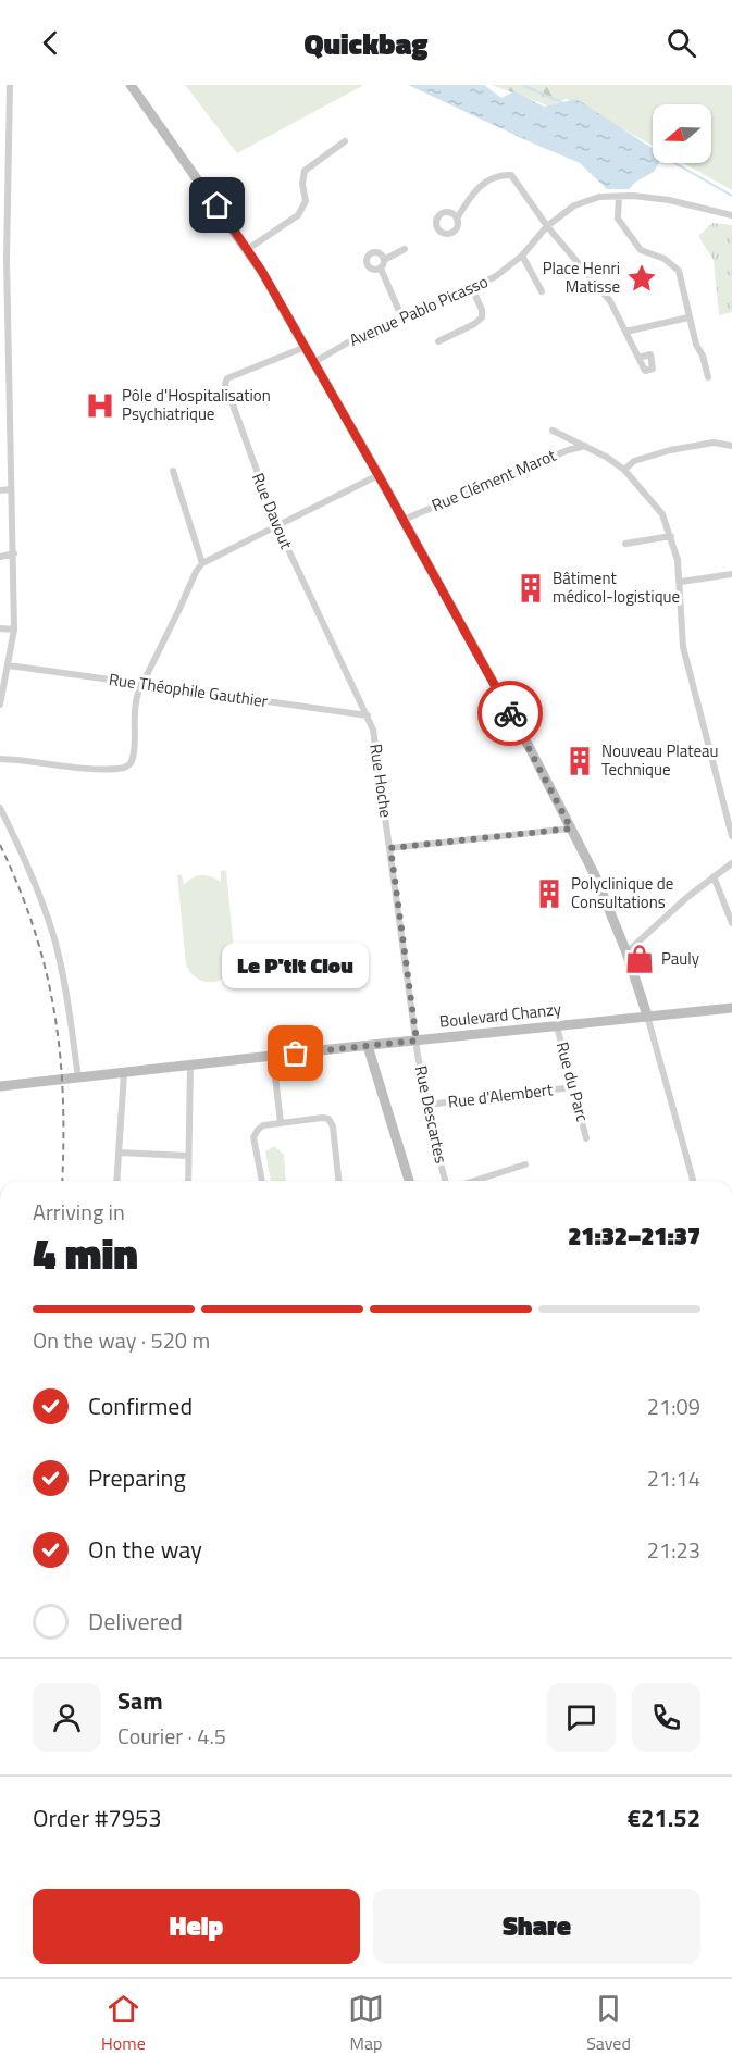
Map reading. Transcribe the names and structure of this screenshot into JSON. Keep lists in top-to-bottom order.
{
  "streets": {
    "main road": ["Boulevard Chanzy"],
    "street": [
      "Avenue Pablo Picasso",
      "Rue Clément Marot",
      "Rue Davout",
      "Rue Théophile Gauthier",
      "Rue Hoche",
      "Rue du Parc",
      "Rue d'Alembert",
      "Rue Descartes"
    ]
  },
  "crossings": [
    ["Rue Davout", "Rue Théophile Gauthier"],
    ["Rue Davout", "Rue Hoche"],
    ["Rue Théophile Gauthier", "Rue Hoche"],
    ["Rue Hoche", "Boulevard Chanzy"],
    ["Rue Hoche", "Rue Descartes"],
    ["Boulevard Chanzy", "Rue du Parc"],
    ["Boulevard Chanzy", "Rue Descartes"],
    ["Rue du Parc", "Rue d'Alembert"],
    ["Rue d'Alembert", "Rue Descartes"]
  ],
  "places": {
    "place": ["Place Henri Matisse"],
    "hospital": ["Pôle d'Hospitalisation Psychiatrique"],
    "building": ["Bâtiment médicol-logistique", "Nouveau Plateau Technique", "Polyclinique de Consultations"],
    "shop": ["Pauly"],
    "other": ["Le P'tit Clou"]
  },
  "north": "left",
  "page": {
    "header": "Quickbag",
    "bubble": "Le P'tit Clou",
    "heading": ["4 min", "Arriving in", "21:32–21:37"],
    "panel": [
      "Sam",
      "Courier · 4.5",
      "Order #7953",
      "€21.52"
    ],
    "bar": "On the way · 520 m",
    "list": [
      ["Confirmed", "21:09"],
      ["Preparing", "21:14"],
      ["On the way", "21:23"],
      "Delivered"
    ],
    "buttons": ["Help", "Share"],
    "tabs": ["Home", "Map", "Saved"]
  }
}
